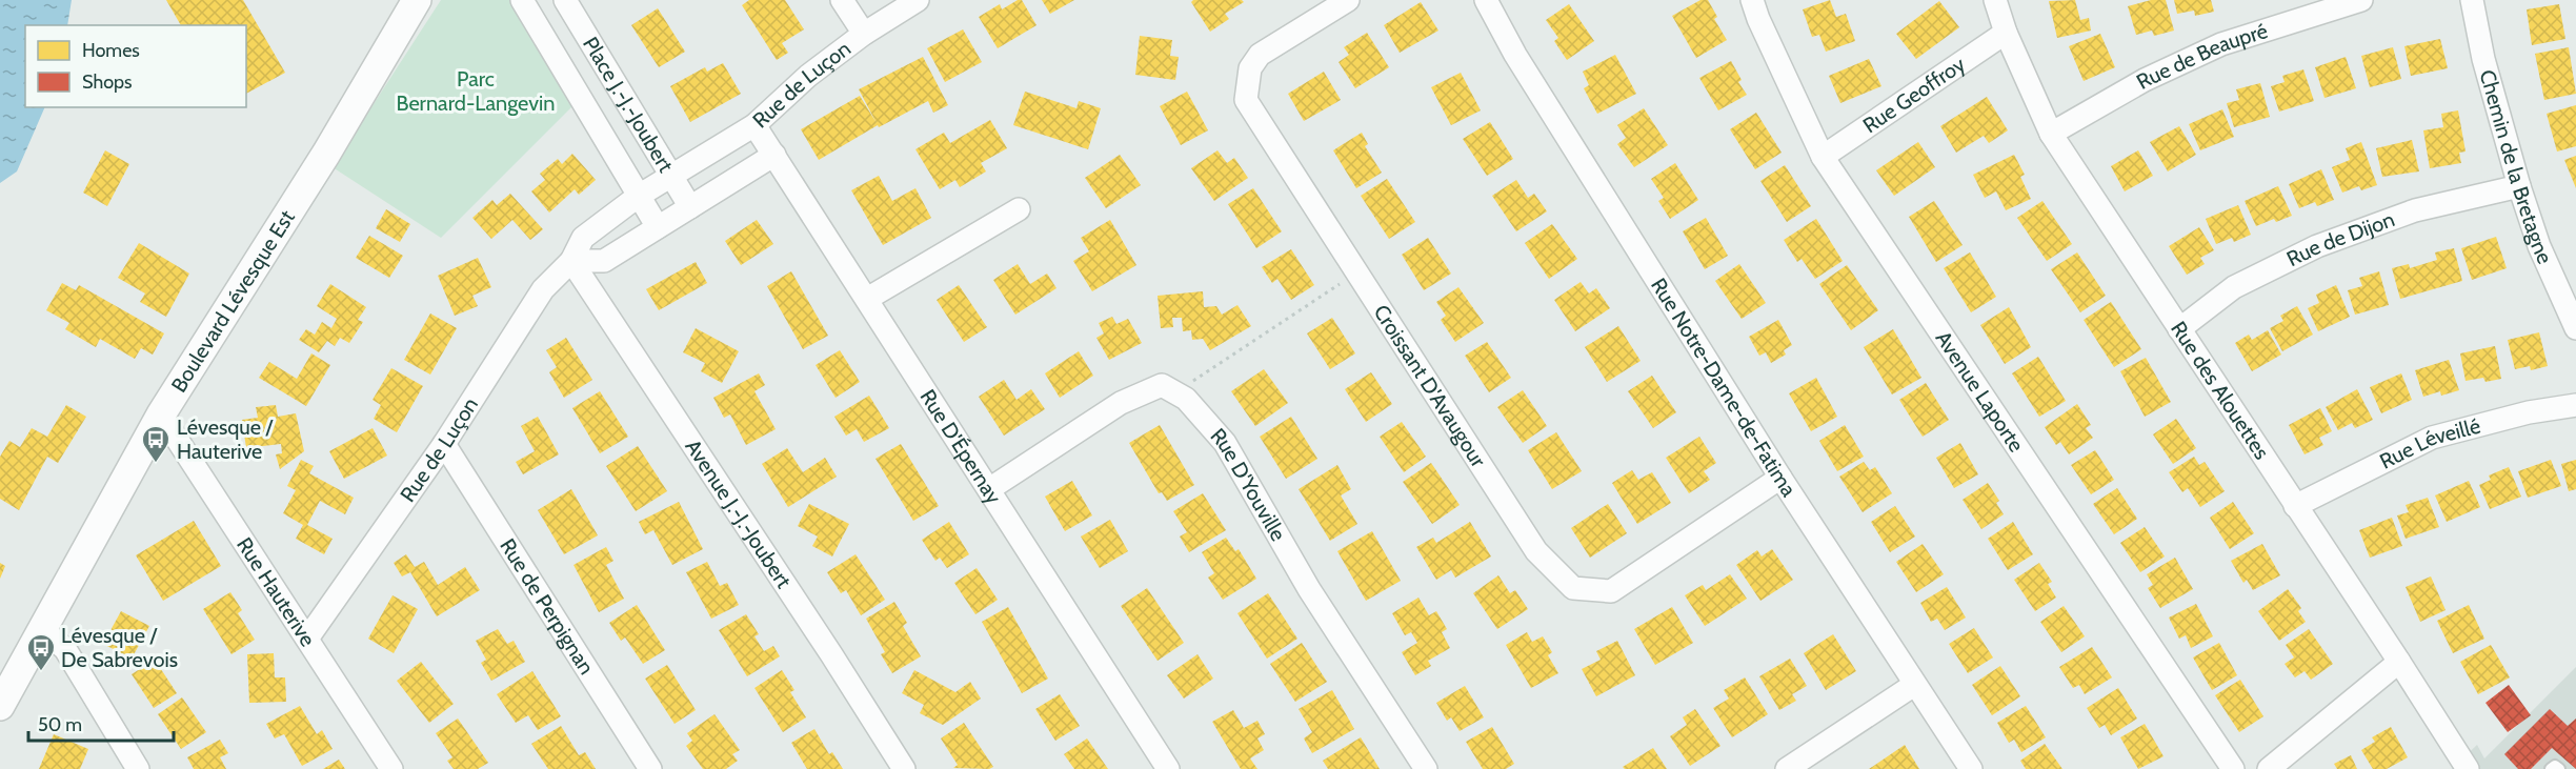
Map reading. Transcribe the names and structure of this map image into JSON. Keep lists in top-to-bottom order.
{
  "streets": {
    "street": [
      "Rue de Beaupré",
      "Rue de Luçon",
      "Rue Geoffroy",
      "Place J.-J.-Joubert",
      "Chemin de la Bretagne",
      "Rue de Dijon",
      "Boulevard Lévesque Est",
      "Croissant D'Avaugour",
      "Rue Notre-Dame-de-Fatima",
      "Rue des Alouettes",
      "Avenue Laporte",
      "Rue Léveillé",
      "Rue D'Épernay",
      "Rue D'Youville",
      "Avenue J.-J.-Joubert",
      "Rue Hauterive",
      "Rue de Perpignan"
    ]
  },
  "crossings": [
    ["Rue de Beaupré", "Rue des Alouettes"],
    ["Rue de Luçon", "Place J.-J.-Joubert"],
    ["Rue de Luçon", "Rue D'Épernay"],
    ["Rue de Luçon", "Avenue J.-J.-Joubert"],
    ["Rue de Luçon", "Rue Hauterive"],
    ["Rue de Luçon", "Rue de Perpignan"],
    ["Rue Geoffroy", "Rue des Alouettes"],
    ["Rue Geoffroy", "Avenue Laporte"],
    ["Chemin de la Bretagne", "Rue de Dijon"],
    ["Rue de Dijon", "Rue des Alouettes"],
    ["Boulevard Lévesque Est", "Rue Hauterive"],
    ["Croissant D'Avaugour", "Rue Notre-Dame-de-Fatima"],
    ["Rue des Alouettes", "Rue Léveillé"],
    ["Rue D'Épernay", "Rue D'Youville"]
  ],
  "parks": ["Parc Bernard-Langevin"],
  "places": {
    "bus stop": ["Lévesque / Hauterive", "Lévesque / De Sabrevois"]
  },
  "legend": ["Homes", "Shops"],
  "scale_bar": "50 m"
}
